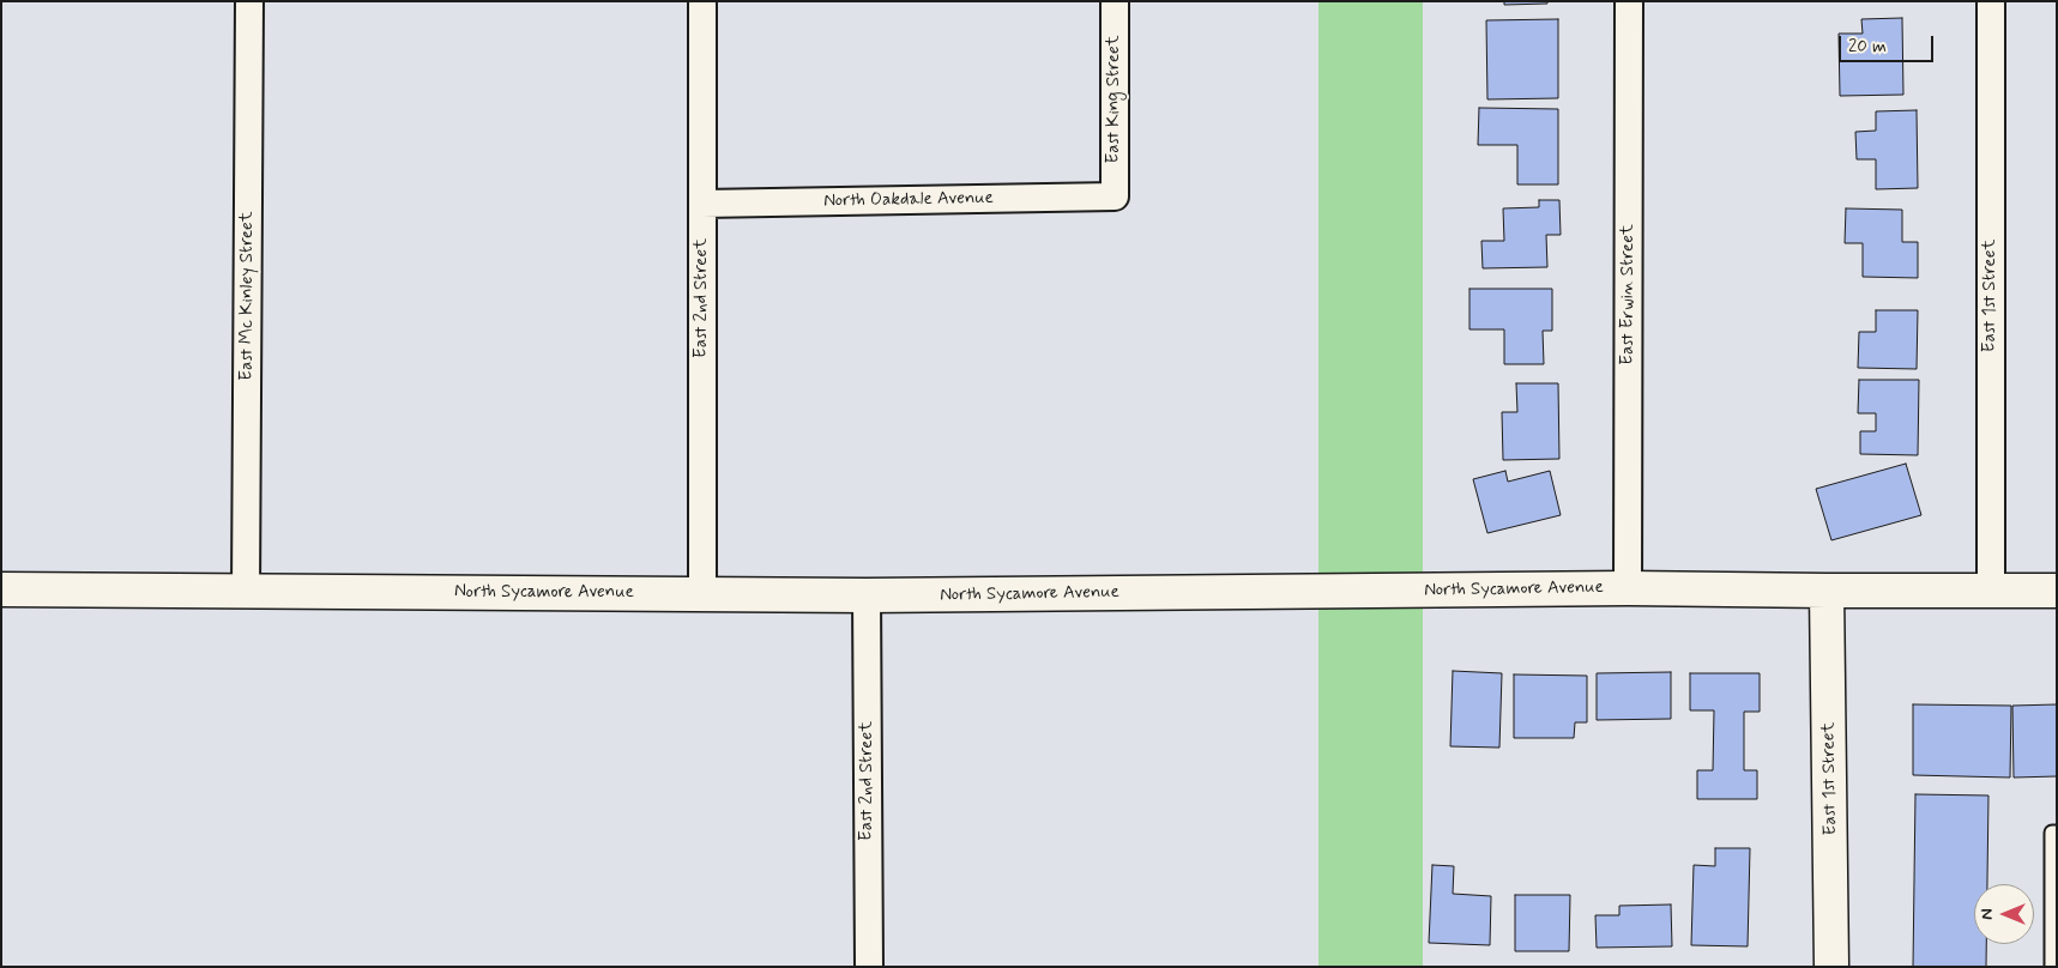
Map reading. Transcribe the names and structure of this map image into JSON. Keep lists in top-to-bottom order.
{
  "streets": {
    "street": [
      "East King Street",
      "North Oakdale Avenue",
      "East Erwin Street",
      "East Mc Kinley Street",
      "East 1st Street",
      "East 2nd Street",
      "North Sycamore Avenue"
    ]
  },
  "crossings": [
    ["East King Street", "North Oakdale Avenue"],
    ["North Oakdale Avenue", "East 2nd Street"],
    ["East Erwin Street", "North Sycamore Avenue"],
    ["East Mc Kinley Street", "North Sycamore Avenue"],
    ["East 1st Street", "North Sycamore Avenue"],
    ["East 2nd Street", "North Sycamore Avenue"]
  ],
  "scale_bar": "20 m",
  "north": "left"
}
